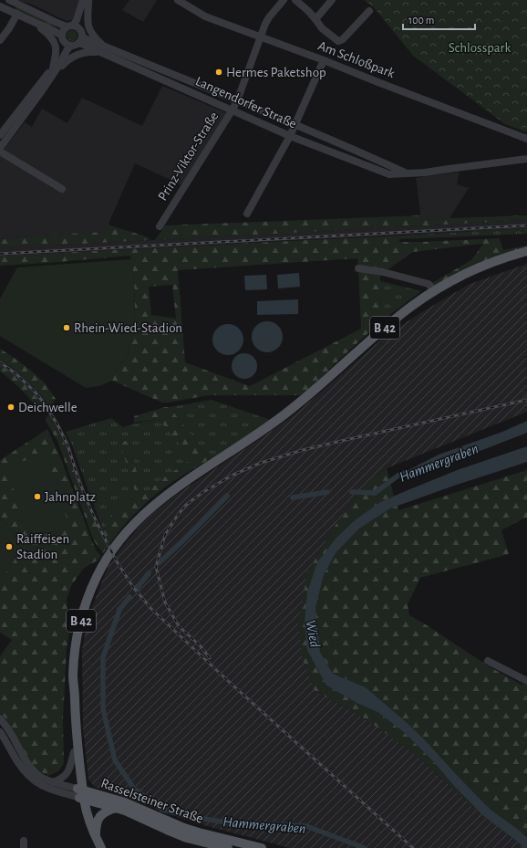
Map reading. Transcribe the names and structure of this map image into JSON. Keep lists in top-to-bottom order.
{
  "streets": {
    "main road": ["B 42", "Rasselsteiner Straße"],
    "street": ["Am Schloßpark", "Langendorfer Straße", "Prinz-Viktor-Straße"]
  },
  "crossings": [
    ["Am Schloßpark", "Prinz-Viktor-Straße"],
    ["Langendorfer Straße", "Prinz-Viktor-Straße"],
    ["B 42", "Rasselsteiner Straße"]
  ],
  "water": ["Hammergraben", "Wied"],
  "parks": ["Schlosspark"],
  "places": [
    "Hermes Paketshop",
    "Rhein-Wied-Stadion",
    "Deichwelle",
    "Jahnplatz",
    "Raiffeisen Stadion"
  ],
  "scale_bar": "100 m"
}
